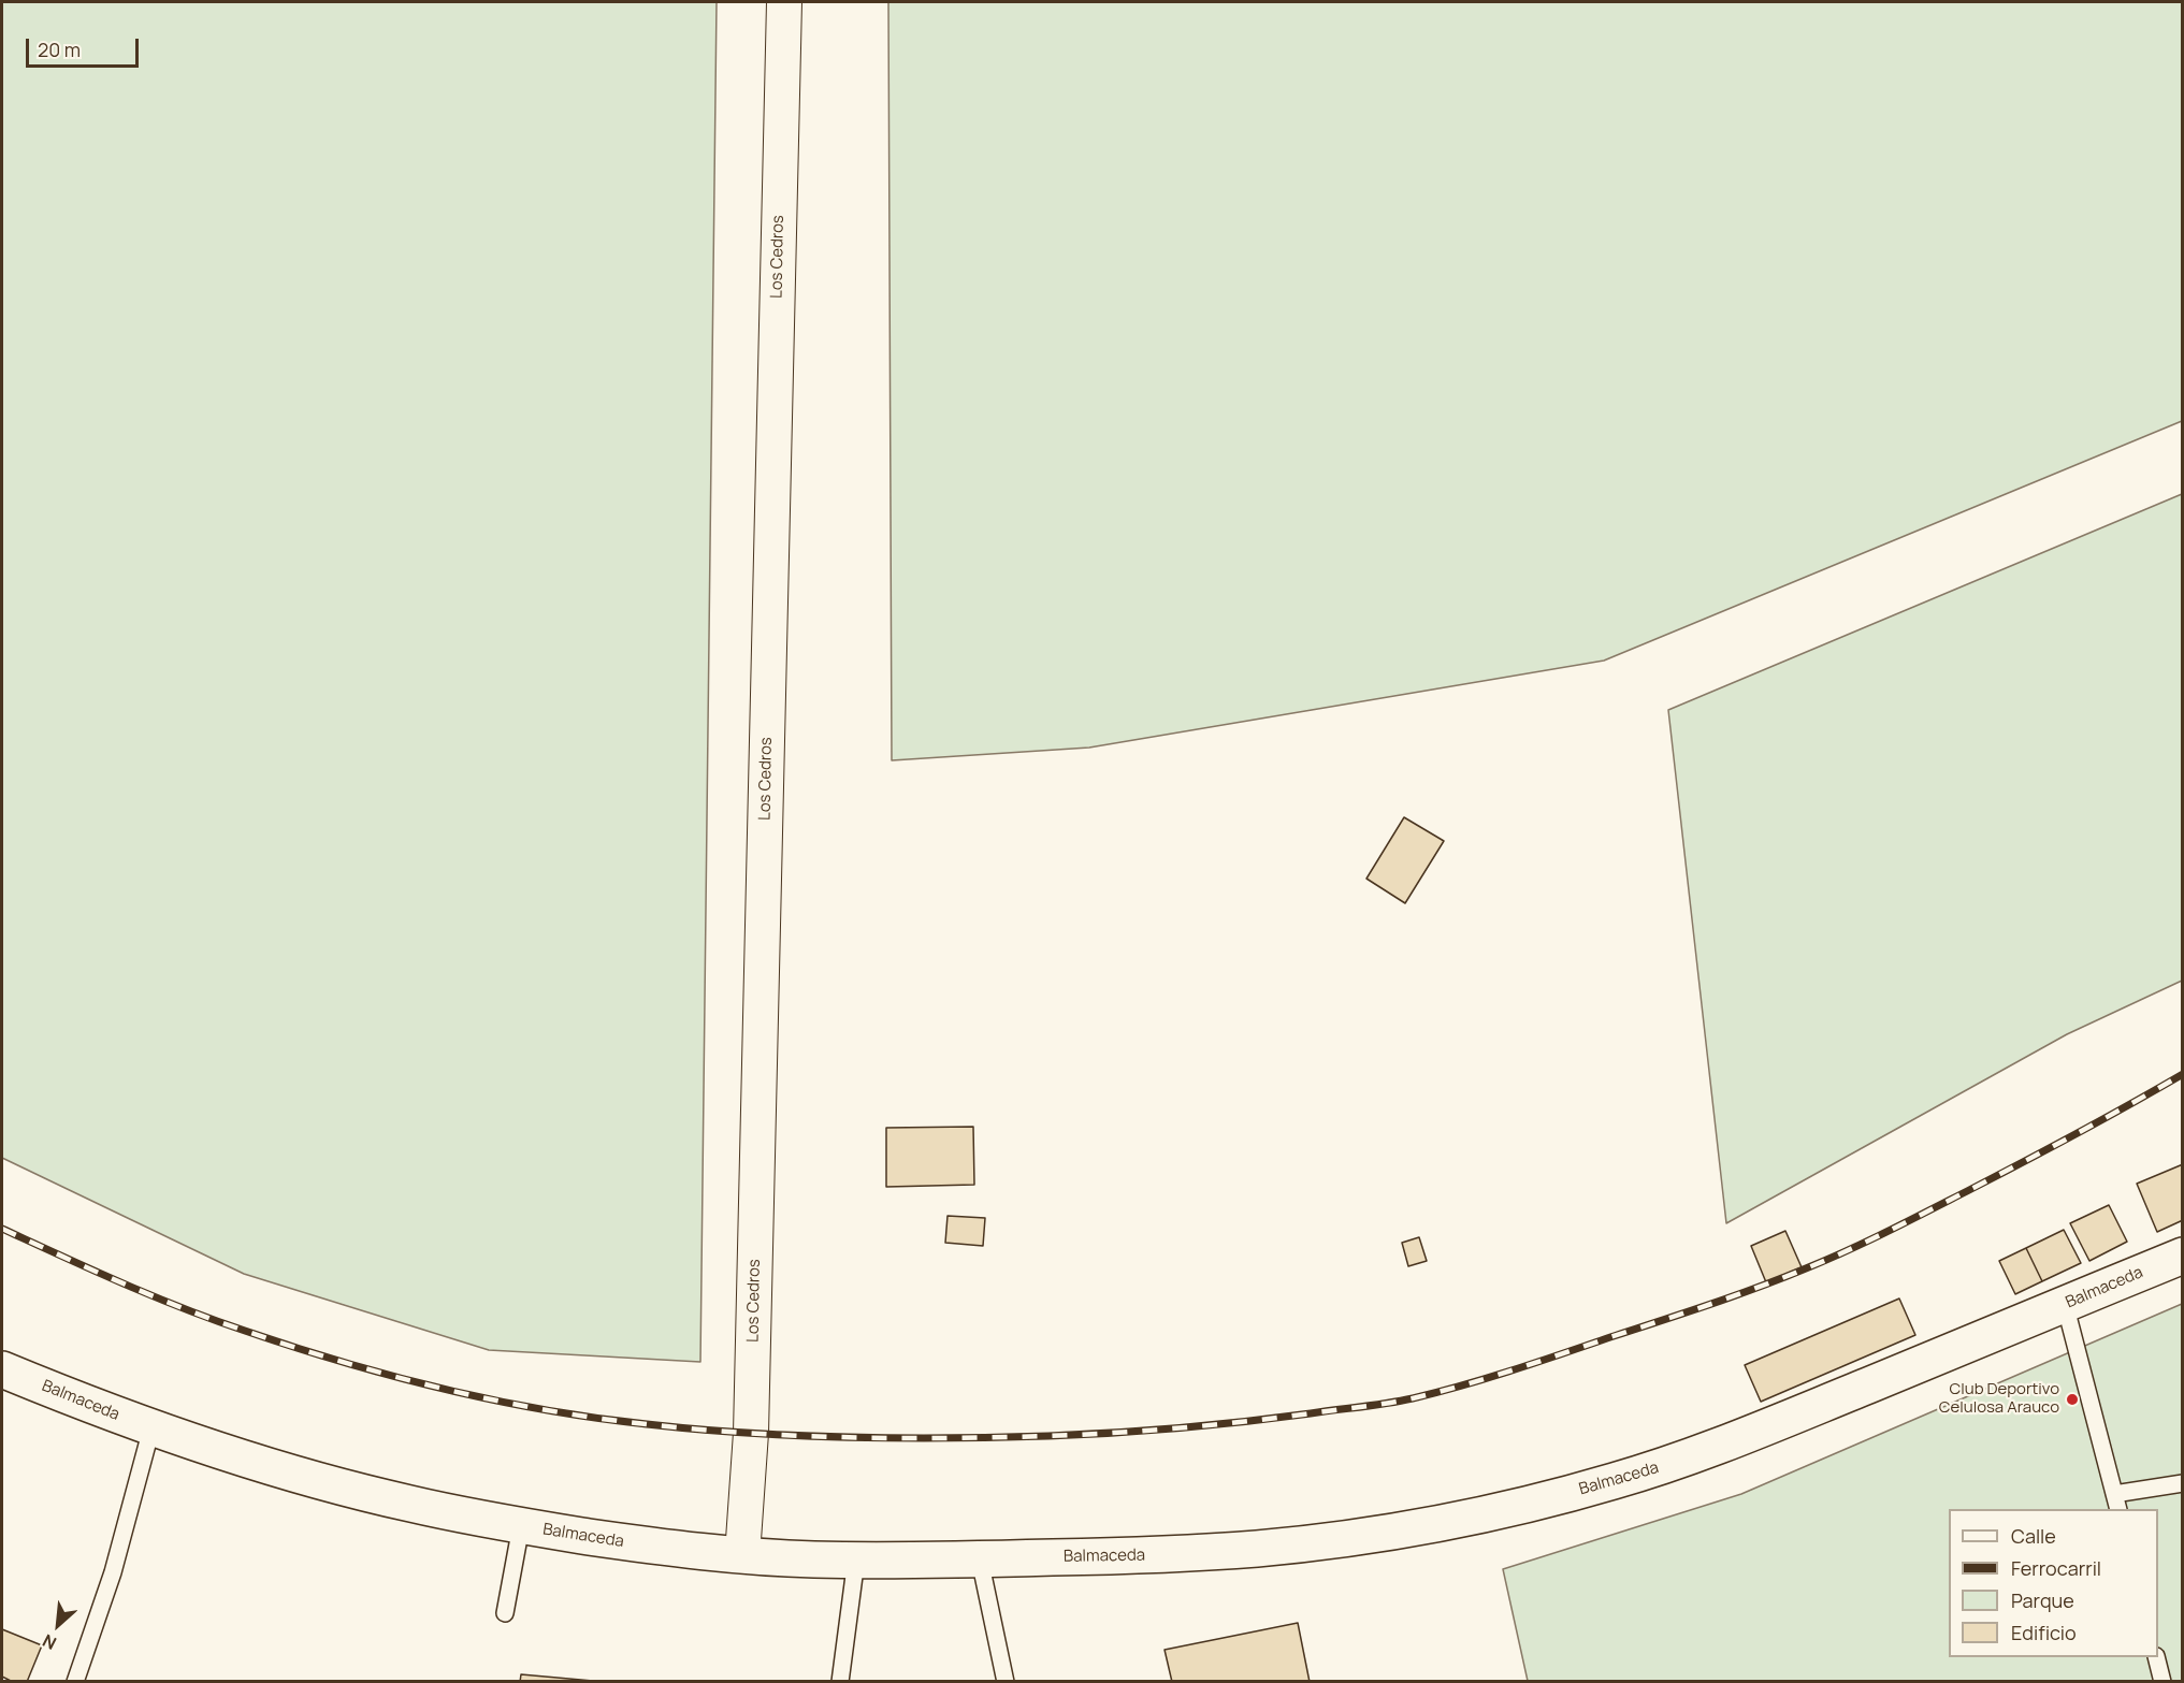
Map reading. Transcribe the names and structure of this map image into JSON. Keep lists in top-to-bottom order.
{
  "streets": {
    "street": ["Los Cedros", "Balmaceda"]
  },
  "crossings": [
    ["Los Cedros", "Balmaceda"]
  ],
  "places": ["Club Deportivo Celulosa Arauco"],
  "legend": [
    "Calle",
    "Ferrocarril",
    "Parque",
    "Edificio"
  ],
  "scale_bar": "20 m",
  "north": "bottom left"
}
